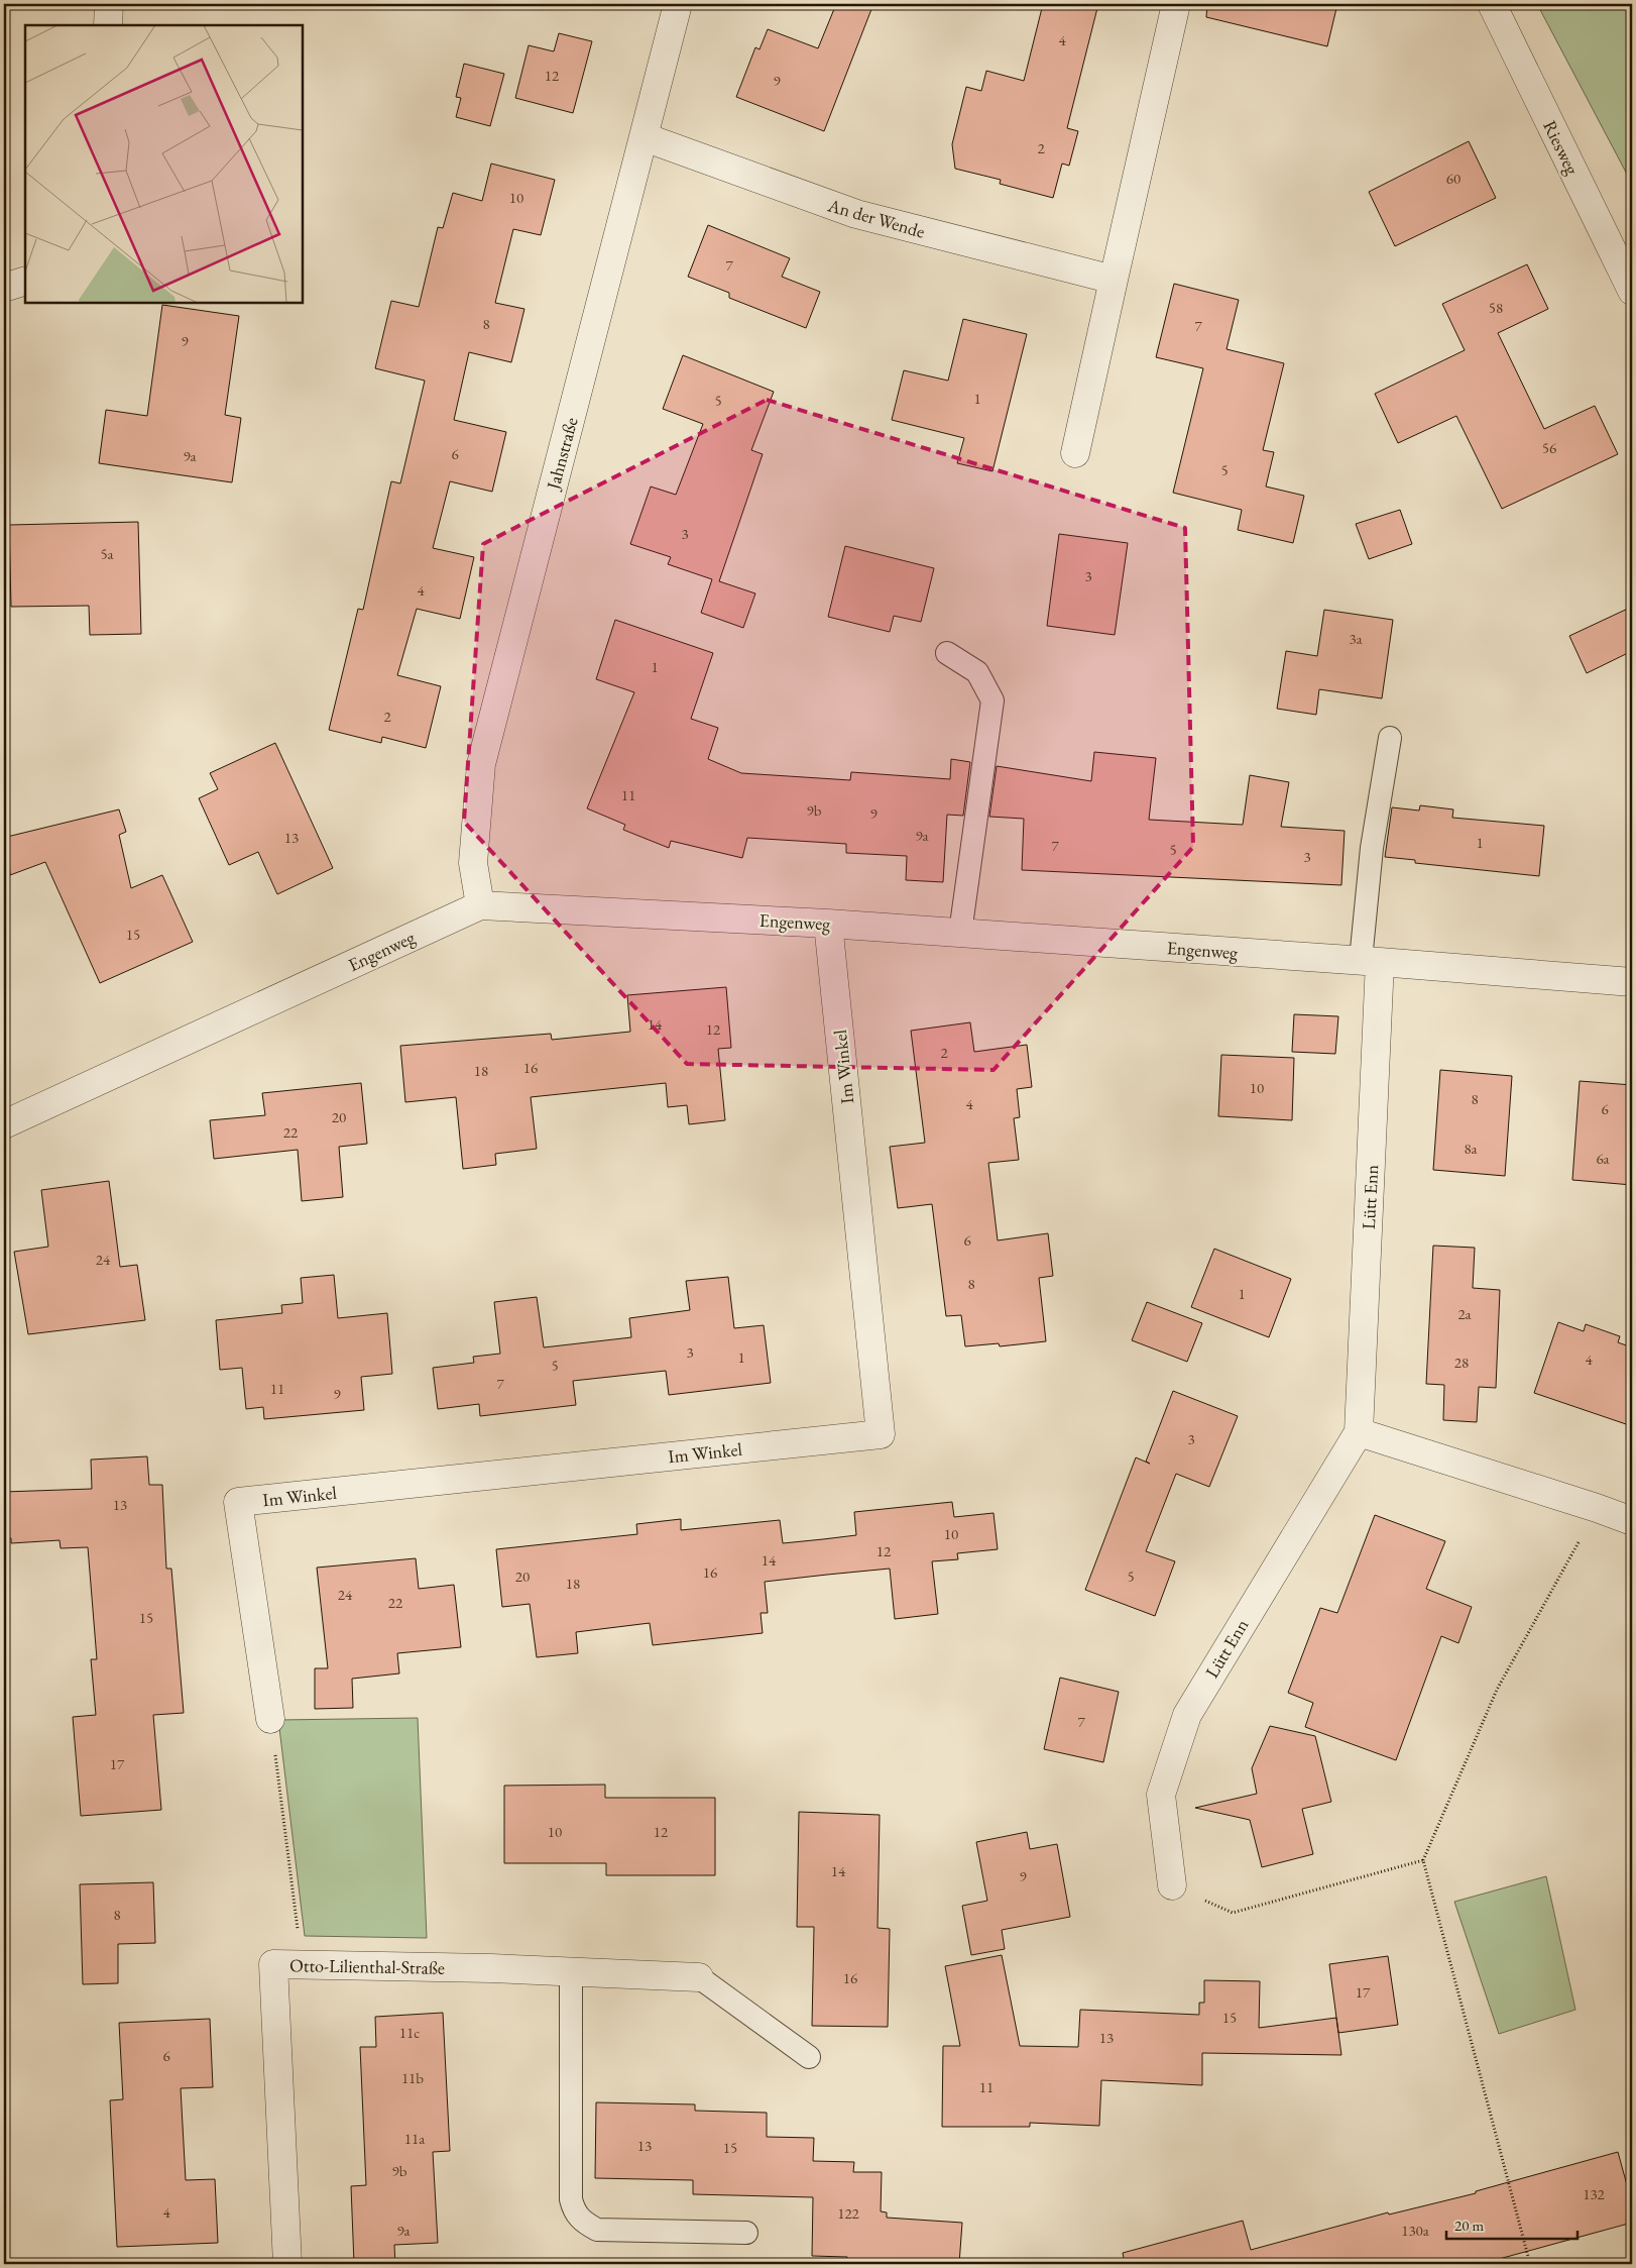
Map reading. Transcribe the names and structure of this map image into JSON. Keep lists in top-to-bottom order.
{
  "streets": {
    "street": [
      "Riesweg",
      "An der Wende",
      "Jahnstraße",
      "Engenweg",
      "Im Winkel",
      "Lütt Enn",
      "Otto-Lilienthal-Straße"
    ]
  },
  "crossings": [
    ["An der Wende", "Jahnstraße"],
    ["Jahnstraße", "Engenweg"],
    ["Engenweg", "Im Winkel"],
    ["Engenweg", "Lütt Enn"]
  ],
  "house_numbers": [
    "4",
    "12",
    "9",
    "2",
    "60",
    "10",
    "7",
    "58",
    "8",
    "7",
    "9",
    "1",
    "5",
    "56",
    "6",
    "9a",
    "5",
    "3",
    "5a",
    "3",
    "4",
    "3a",
    "1",
    "2",
    "11",
    "9b",
    "9",
    "9a",
    "13",
    "1",
    "7",
    "5",
    "3",
    "15",
    "14",
    "12",
    "2",
    "16",
    "18",
    "10",
    "8",
    "4",
    "6",
    "20",
    "22",
    "8a",
    "6a",
    "6",
    "24",
    "8",
    "1",
    "2a",
    "3",
    "1",
    "4",
    "28",
    "5",
    "7",
    "11",
    "9",
    "3",
    "13",
    "10",
    "12",
    "14",
    "16",
    "20",
    "5",
    "18",
    "24",
    "22",
    "15",
    "7",
    "17",
    "10",
    "12",
    "14",
    "9",
    "8",
    "16",
    "17",
    "15",
    "11c",
    "13",
    "6",
    "11b",
    "11",
    "11a",
    "13",
    "15",
    "9b",
    "132",
    "4",
    "122",
    "9a",
    "130a"
  ],
  "scale_bar": "20 m"
}
